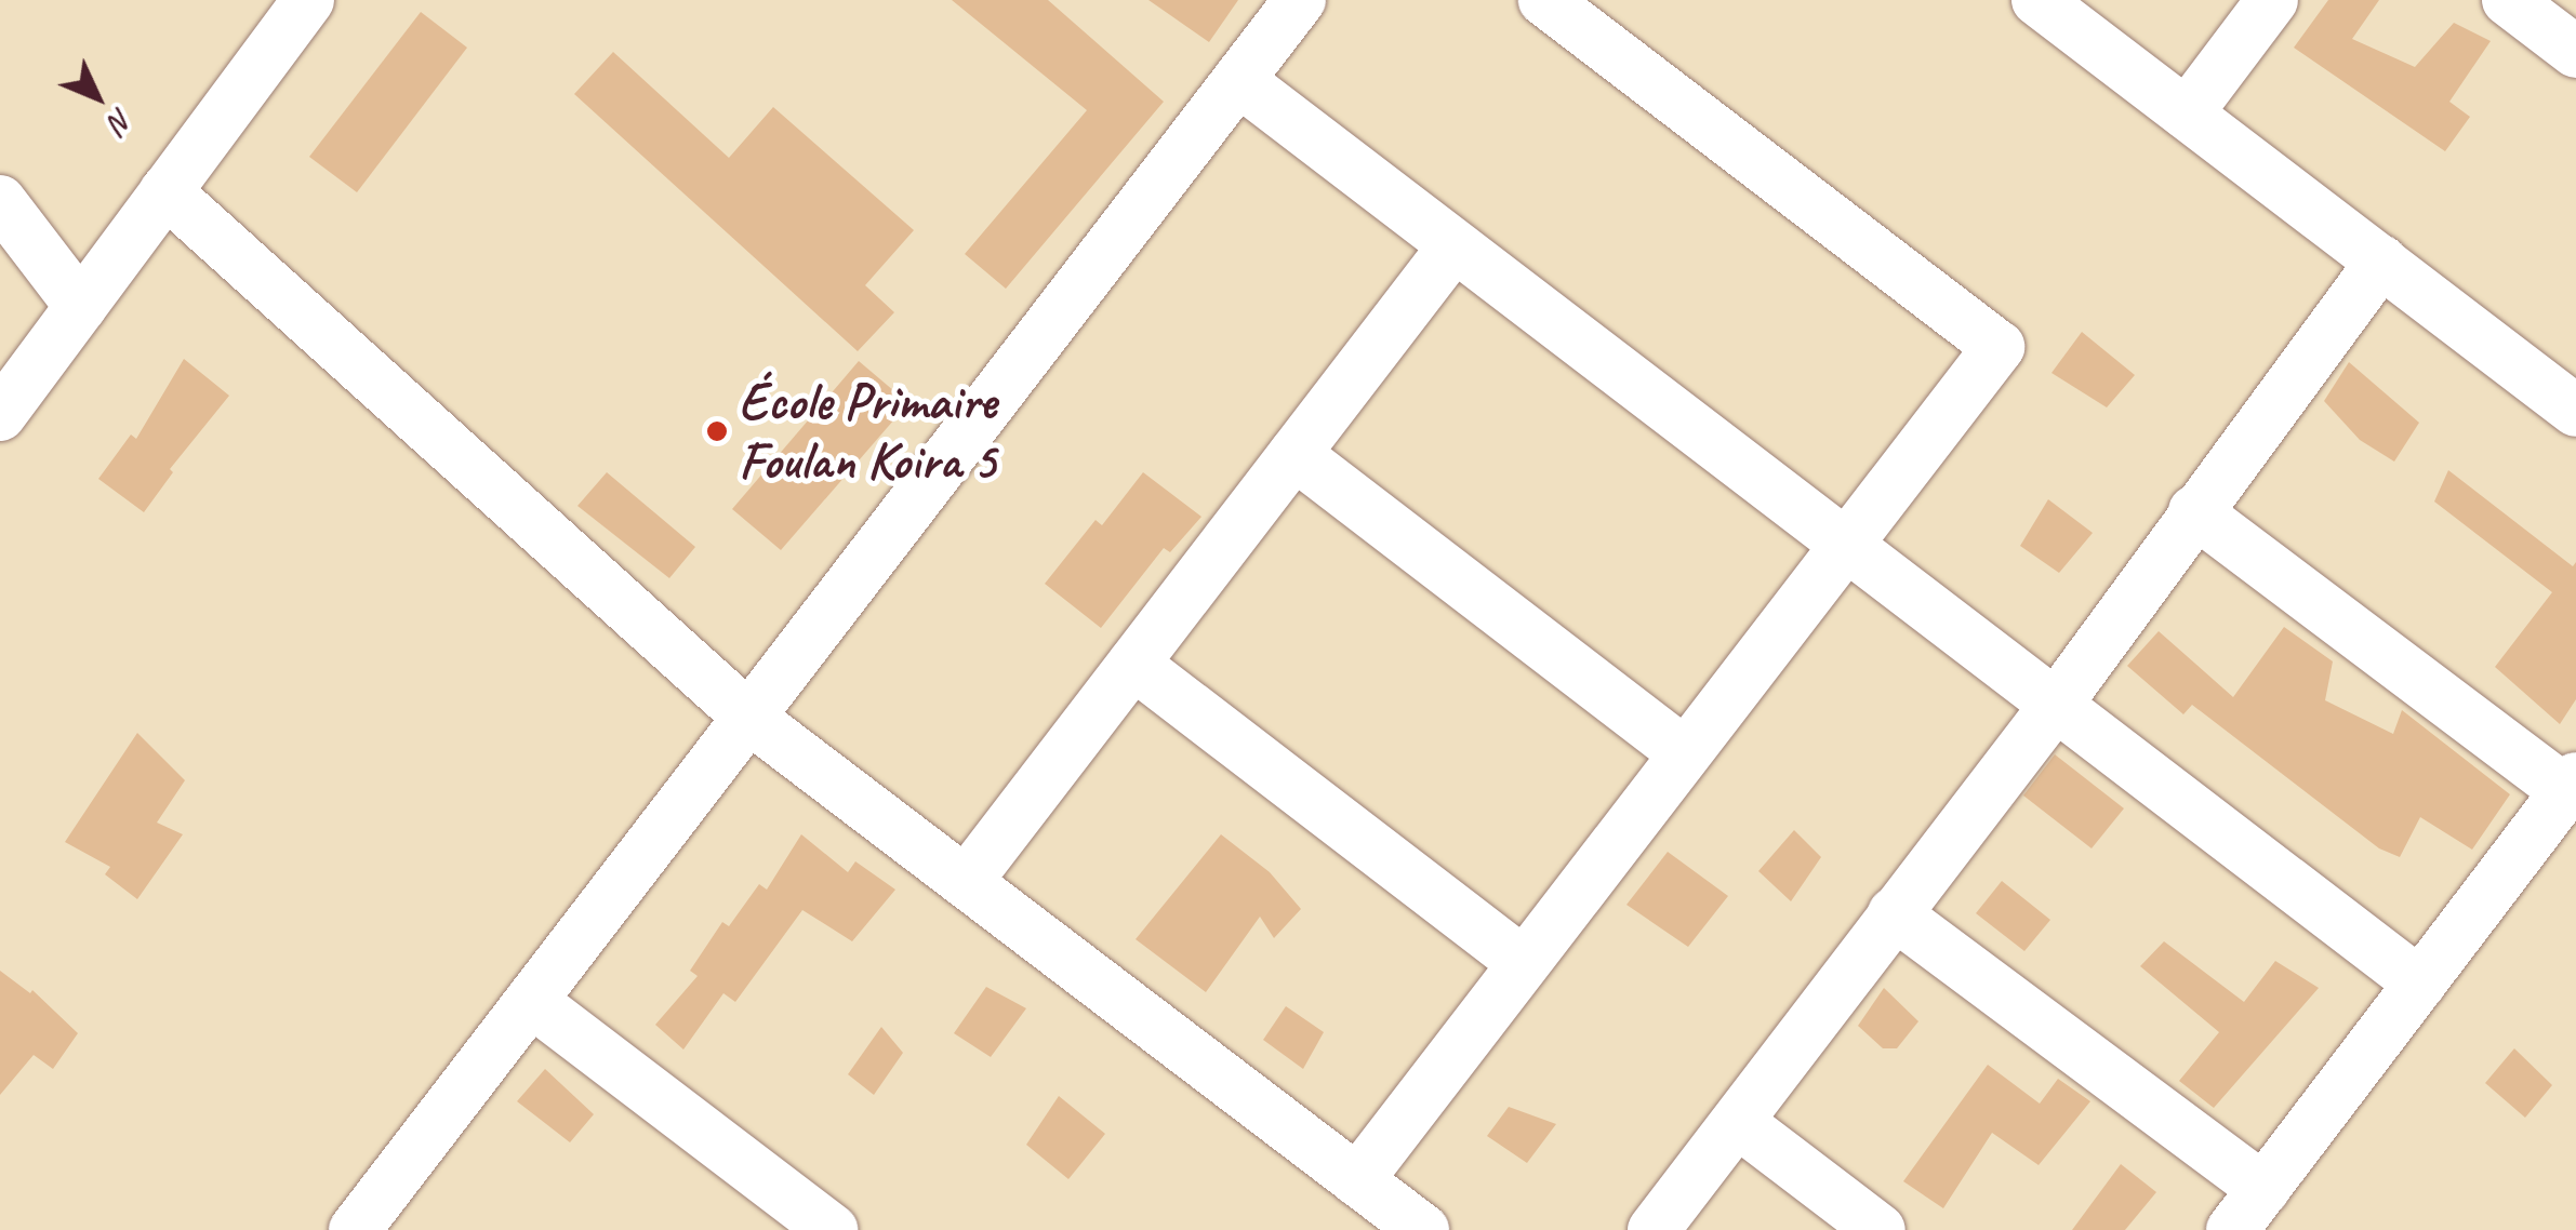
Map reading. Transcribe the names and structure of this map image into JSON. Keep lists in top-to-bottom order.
{
  "places": ["École Primaire Foulan Koira 5"],
  "north": "bottom right"
}
